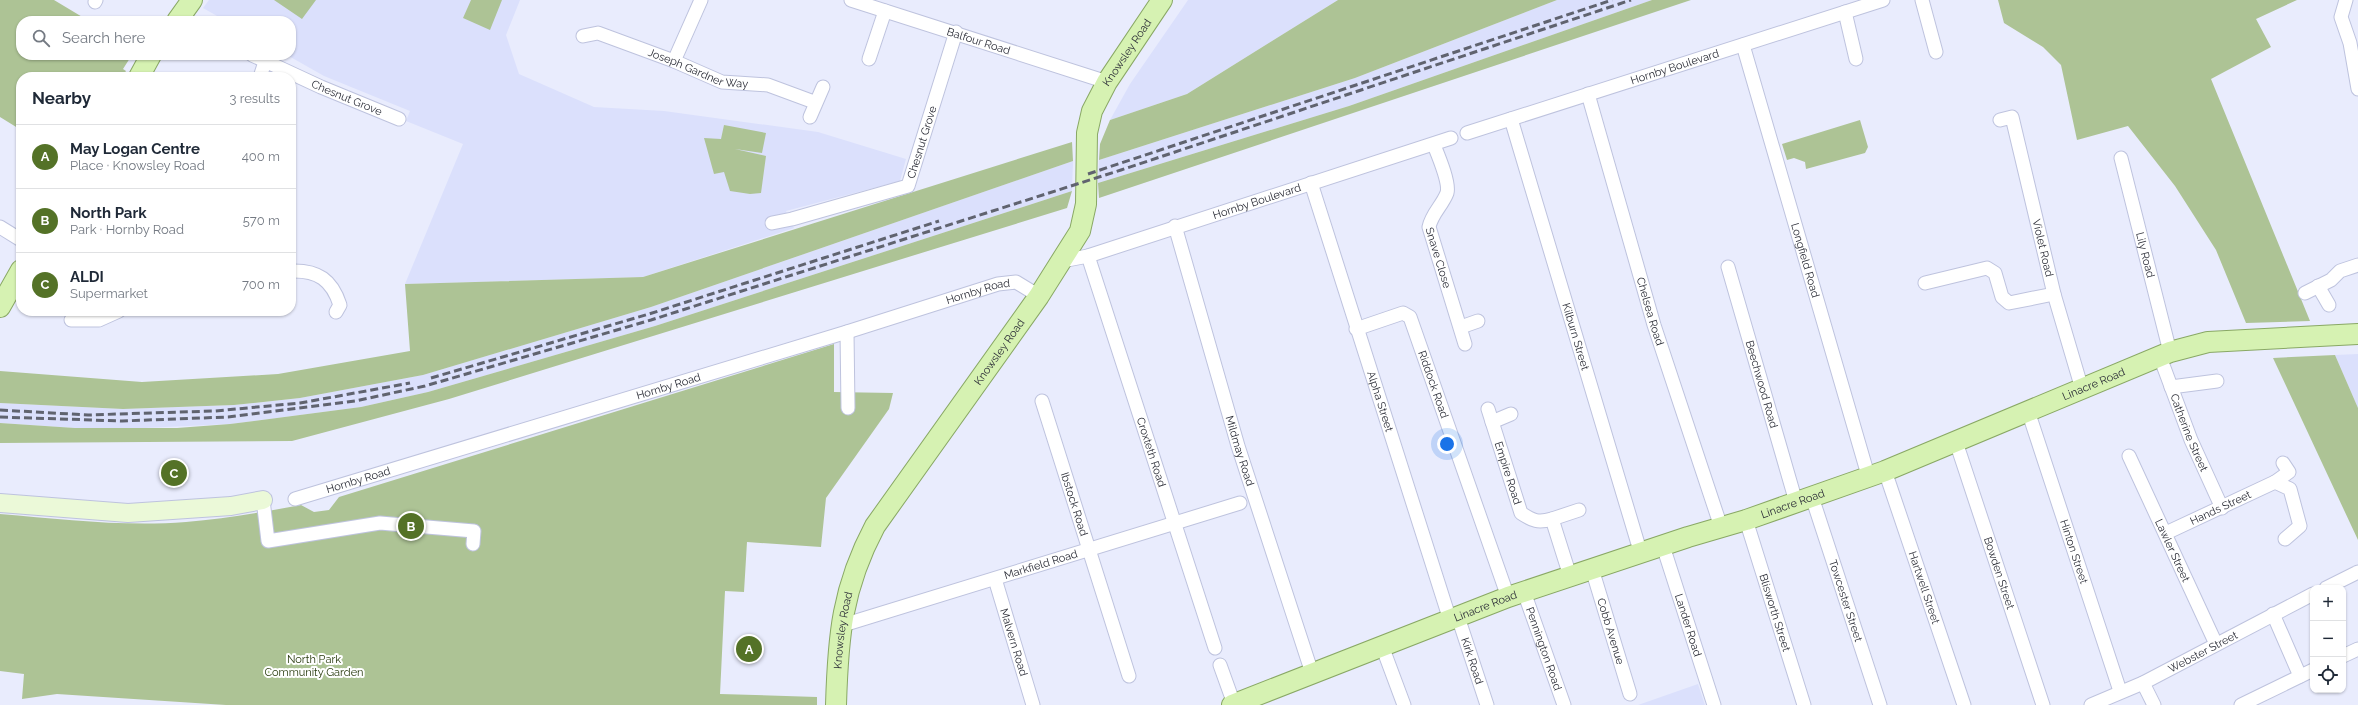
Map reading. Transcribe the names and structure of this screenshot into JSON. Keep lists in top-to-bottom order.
{
  "streets": {
    "main road": ["Knowsley Road", "Linacre Road"],
    "street": [
      "Balfour Road",
      "Hornby Boulevard",
      "Joseph Gardner Way",
      "Chesnut Grove",
      "Violet Road",
      "Lily Road",
      "Snave Close",
      "Longfield Road",
      "Hornby Road",
      "Chelsea Road",
      "Kilburn Street",
      "Riddock Road",
      "Beechwood Road",
      "Alpha Street",
      "Catherine Street",
      "Mildmay Road",
      "Croxteth Road",
      "Empire Road",
      "Ibstock Road",
      "Hands Street",
      "Lawler Street",
      "Hinton Street",
      "Markfield Road",
      "Bowden Street",
      "Hartwell Street",
      "Towcester Street",
      "Blisworth Street",
      "Lander Road",
      "Cobb Avenue",
      "Malvern Road",
      "Pennington Road",
      "Webster Street",
      "Kirk Road"
    ]
  },
  "crossings": [
    ["Balfour Road", "Knowsley Road"],
    ["Balfour Road", "Chesnut Grove"],
    ["Knowsley Road", "Hornby Boulevard"],
    ["Knowsley Road", "Hornby Road"],
    ["Knowsley Road", "Markfield Road"],
    ["Hornby Boulevard", "Snave Close"],
    ["Hornby Boulevard", "Longfield Road"],
    ["Hornby Boulevard", "Chelsea Road"],
    ["Hornby Boulevard", "Kilburn Street"],
    ["Hornby Boulevard", "Alpha Street"],
    ["Hornby Boulevard", "Mildmay Road"],
    ["Hornby Boulevard", "Croxteth Road"],
    ["Violet Road", "Linacre Road"],
    ["Lily Road", "Linacre Road"],
    ["Lily Road", "Catherine Street"],
    ["Longfield Road", "Linacre Road"],
    ["Longfield Road", "Hartwell Street"],
    ["Chelsea Road", "Linacre Road"],
    ["Kilburn Street", "Linacre Road"],
    ["Riddock Road", "Linacre Road"],
    ["Riddock Road", "Alpha Street"],
    ["Riddock Road", "Pennington Road"],
    ["Linacre Road", "Beechwood Road"],
    ["Linacre Road", "Alpha Street"],
    ["Linacre Road", "Catherine Street"],
    ["Linacre Road", "Mildmay Road"],
    ["Linacre Road", "Hinton Street"],
    ["Linacre Road", "Bowden Street"],
    ["Linacre Road", "Hartwell Street"],
    ["Linacre Road", "Towcester Street"],
    ["Linacre Road", "Blisworth Street"],
    ["Linacre Road", "Lander Road"],
    ["Linacre Road", "Cobb Avenue"],
    ["Linacre Road", "Pennington Road"],
    ["Linacre Road", "Kirk Road"],
    ["Beechwood Road", "Towcester Street"],
    ["Alpha Street", "Kirk Road"],
    ["Catherine Street", "Hands Street"],
    ["Croxteth Road", "Markfield Road"],
    ["Ibstock Road", "Markfield Road"],
    ["Hands Street", "Lawler Street"],
    ["Lawler Street", "Webster Street"],
    ["Hinton Street", "Webster Street"],
    ["Markfield Road", "Malvern Road"]
  ],
  "parks": ["North Park Community Garden"],
  "page": {
    "search": "Search here",
    "heading": ["Nearby", "3 results"],
    "list": [
      {
        "mark": "A",
        "name": "May Logan Centre",
        "note": "Place · Knowsley Road",
        "value": "400 m"
      },
      {
        "mark": "B",
        "name": "North Park",
        "note": "Park · Hornby Road",
        "value": "570 m"
      },
      {
        "mark": "C",
        "name": "ALDI",
        "note": "Supermarket",
        "value": "700 m"
      }
    ],
    "pins": ["C", "B", "A"],
    "map_buttons": ["+", "−"]
  }
}
